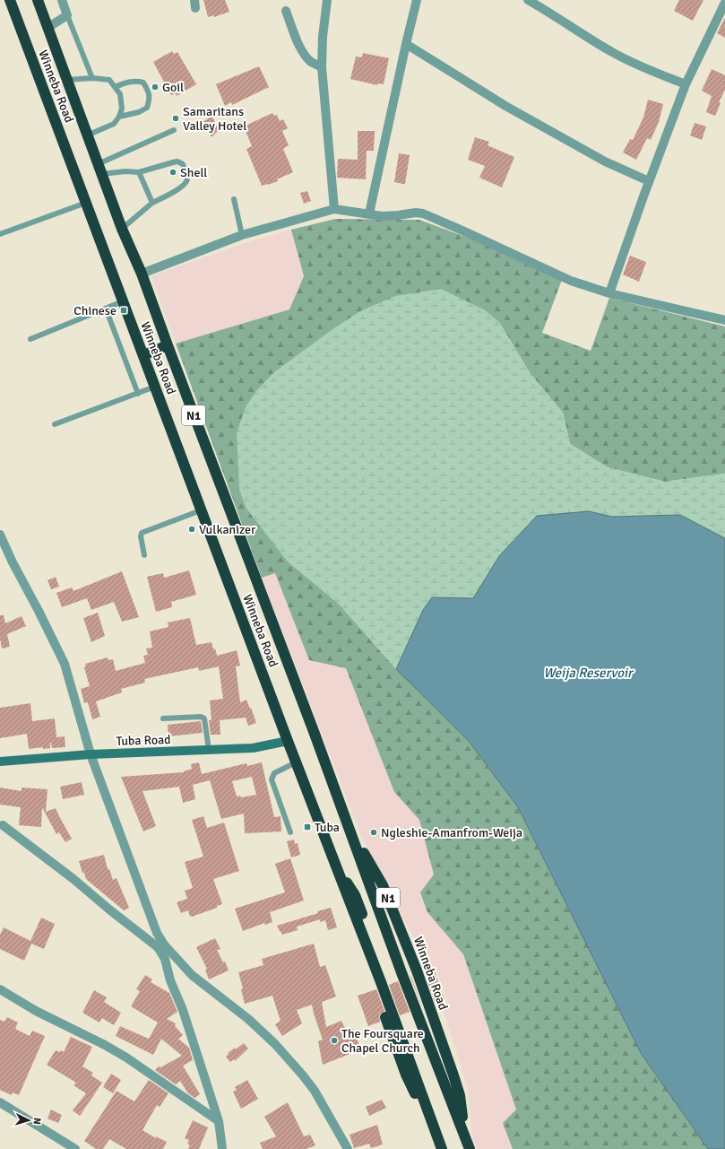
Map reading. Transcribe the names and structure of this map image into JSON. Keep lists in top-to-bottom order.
{
  "streets": {
    "highway": ["Winneba Road", "N1"],
    "street": ["Tuba Road"]
  },
  "crossings": [
    ["Winneba Road", "Tuba Road"]
  ],
  "water": ["Weija Reservoir"],
  "places": {
    "other": [
      "Goil",
      "Samaritans Valley Hotel",
      "Shell",
      "Vulkanizer",
      "Ngleshie-Amanfrom-Weija",
      "The Foursquare Chapel Church"
    ],
    "transit": ["Chinese", "Tuba"]
  },
  "north": "right"
}
